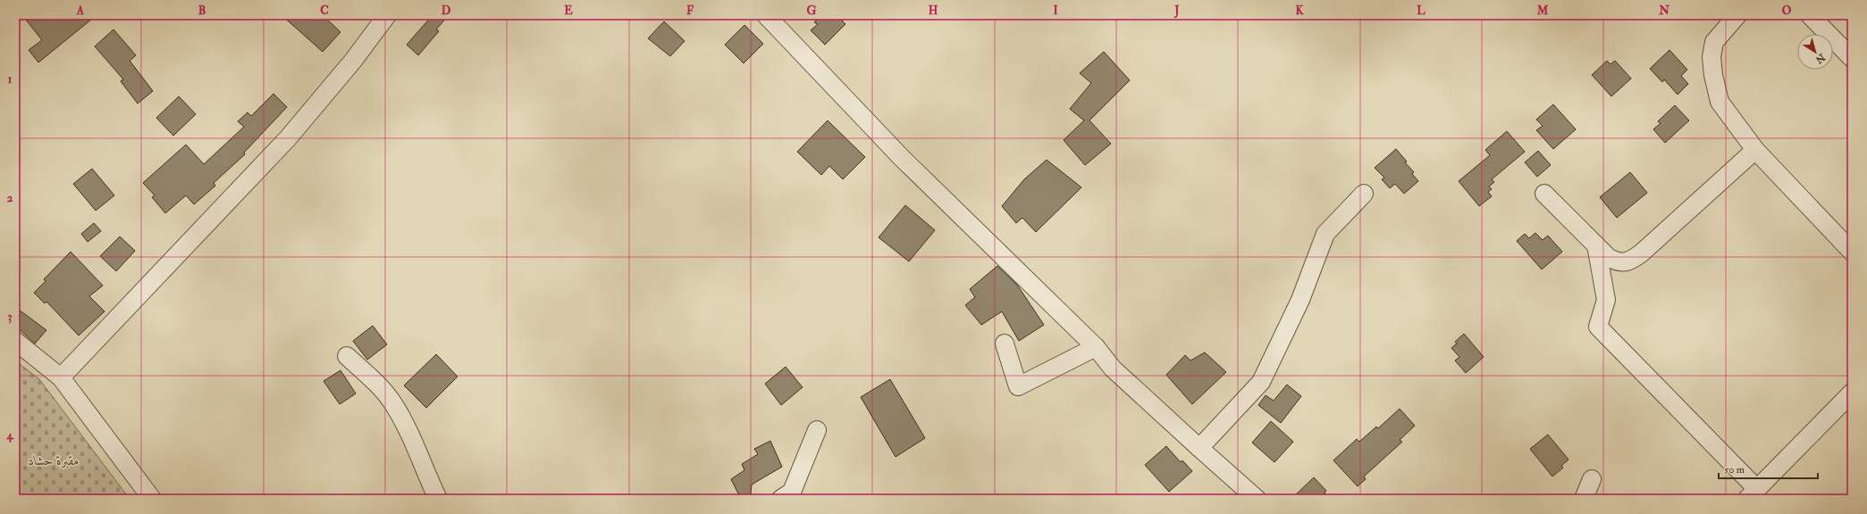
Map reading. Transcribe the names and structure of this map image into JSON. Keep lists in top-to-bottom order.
{
  "parks": ["مقبرة حشاد"],
  "scale_bar": "50 m",
  "north": "bottom right",
  "grid": {
    "columns": [
      "A",
      "B",
      "C",
      "D",
      "E",
      "F",
      "G",
      "H",
      "I",
      "J",
      "K",
      "L",
      "M",
      "N",
      "O"
    ],
    "rows": [
      "1",
      "2",
      "3",
      "4"
    ]
  }
}
